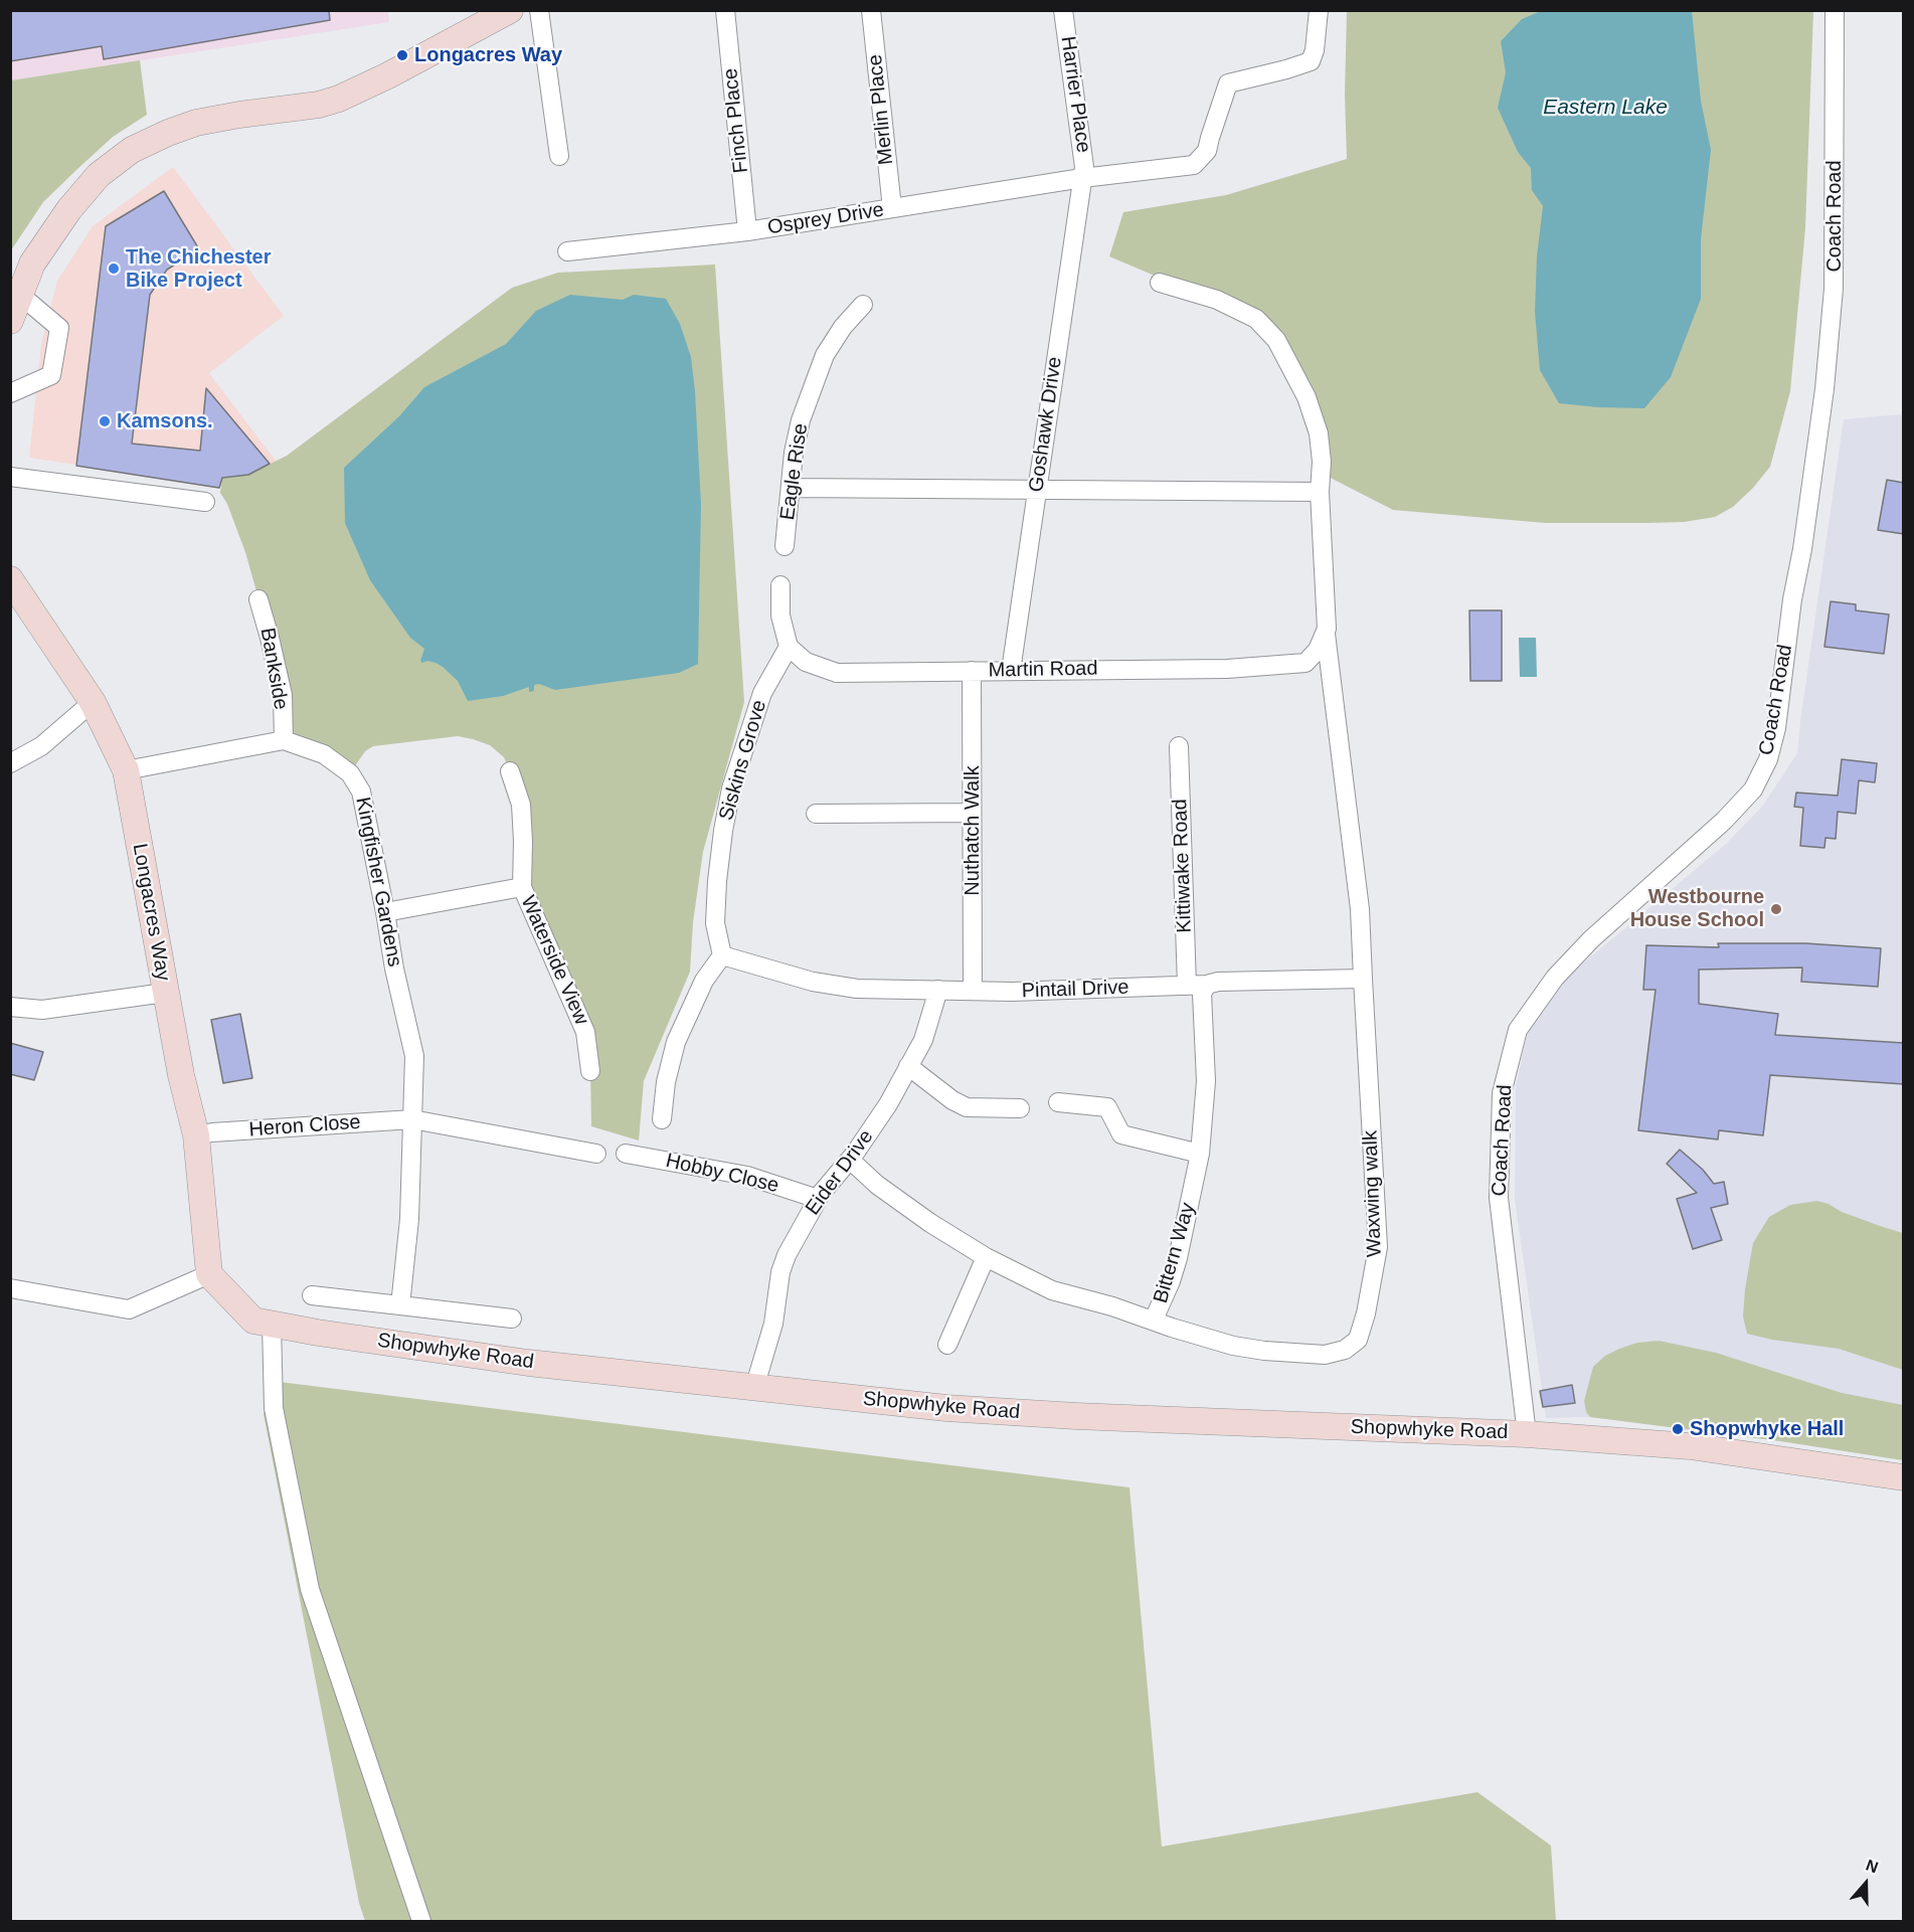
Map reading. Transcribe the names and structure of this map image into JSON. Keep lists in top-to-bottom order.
{
  "streets": {
    "main road": ["Longacres Way", "Shopwhyke Road"],
    "street": [
      "Harrier Place",
      "Merlin Place",
      "Finch Place",
      "Coach Road",
      "Osprey Drive",
      "Goshawk Drive",
      "Eagle Rise",
      "Bankside",
      "Martin Road",
      "Siskins Grove",
      "Nuthatch Walk",
      "Kittiwake Road",
      "Kingfisher Gardens",
      "Waterside View",
      "Pintail Drive",
      "Heron Close",
      "Eider Drive",
      "Hobby Close",
      "Waxwing walk",
      "Bittern Way"
    ]
  },
  "crossings": [
    ["Harrier Place", "Osprey Drive"],
    ["Harrier Place", "Goshawk Drive"],
    ["Merlin Place", "Osprey Drive"],
    ["Finch Place", "Osprey Drive"],
    ["Coach Road", "Shopwhyke Road"],
    ["Osprey Drive", "Goshawk Drive"],
    ["Goshawk Drive", "Martin Road"],
    ["Bankside", "Kingfisher Gardens"],
    ["Martin Road", "Siskins Grove"],
    ["Martin Road", "Nuthatch Walk"],
    ["Siskins Grove", "Pintail Drive"],
    ["Nuthatch Walk", "Pintail Drive"],
    ["Kittiwake Road", "Pintail Drive"],
    ["Kingfisher Gardens", "Waterside View"],
    ["Kingfisher Gardens", "Heron Close"],
    ["Longacres Way", "Heron Close"],
    ["Longacres Way", "Shopwhyke Road"],
    ["Pintail Drive", "Eider Drive"],
    ["Pintail Drive", "Waxwing walk"],
    ["Pintail Drive", "Bittern Way"],
    ["Eider Drive", "Hobby Close"],
    ["Eider Drive", "Bittern Way"],
    ["Eider Drive", "Shopwhyke Road"],
    ["Waxwing walk", "Bittern Way"]
  ],
  "water": ["Eastern Lake"],
  "places": [
    "Longacres Way",
    "The Chichester Bike Project",
    "Kamsons.",
    "Westbourne House School",
    "Shopwhyke Hall"
  ],
  "north": "top"
}
